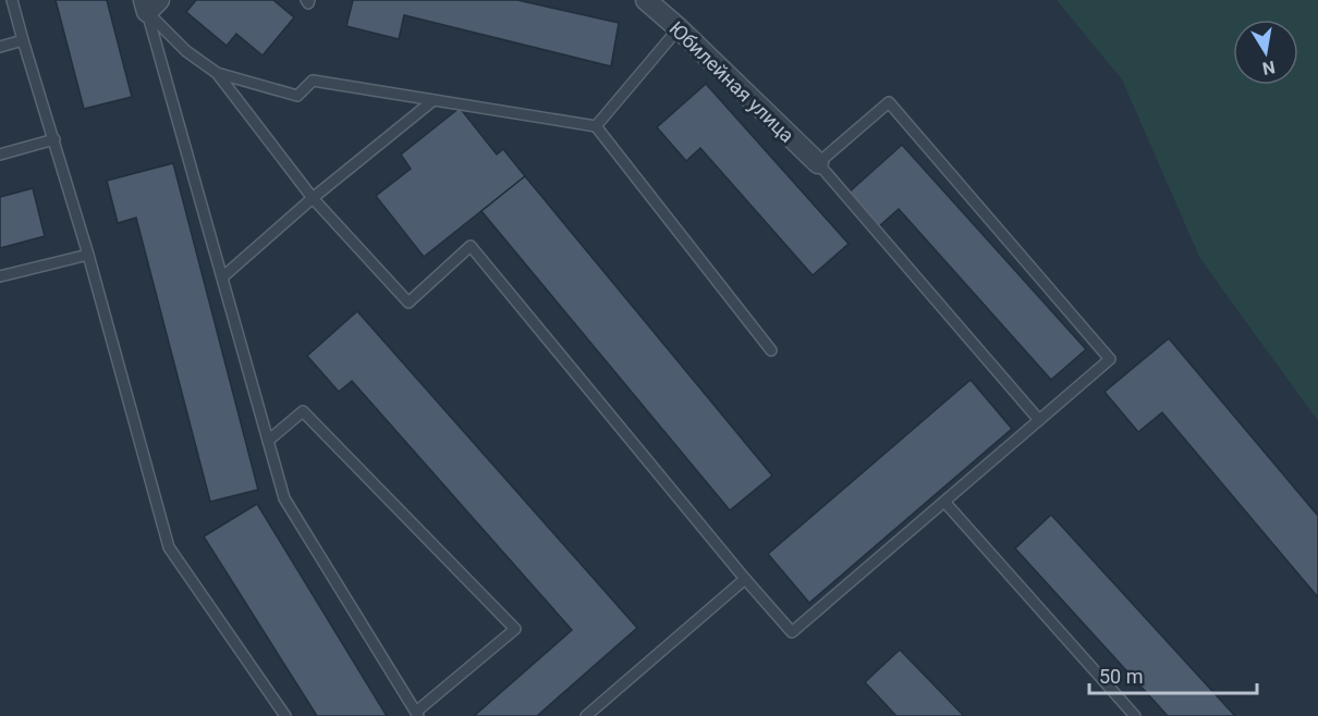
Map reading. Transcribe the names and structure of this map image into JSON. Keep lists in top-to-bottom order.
{
  "streets": {
    "street": ["Юбилейная улица"]
  },
  "scale_bar": "50 m",
  "north": "bottom"
}
